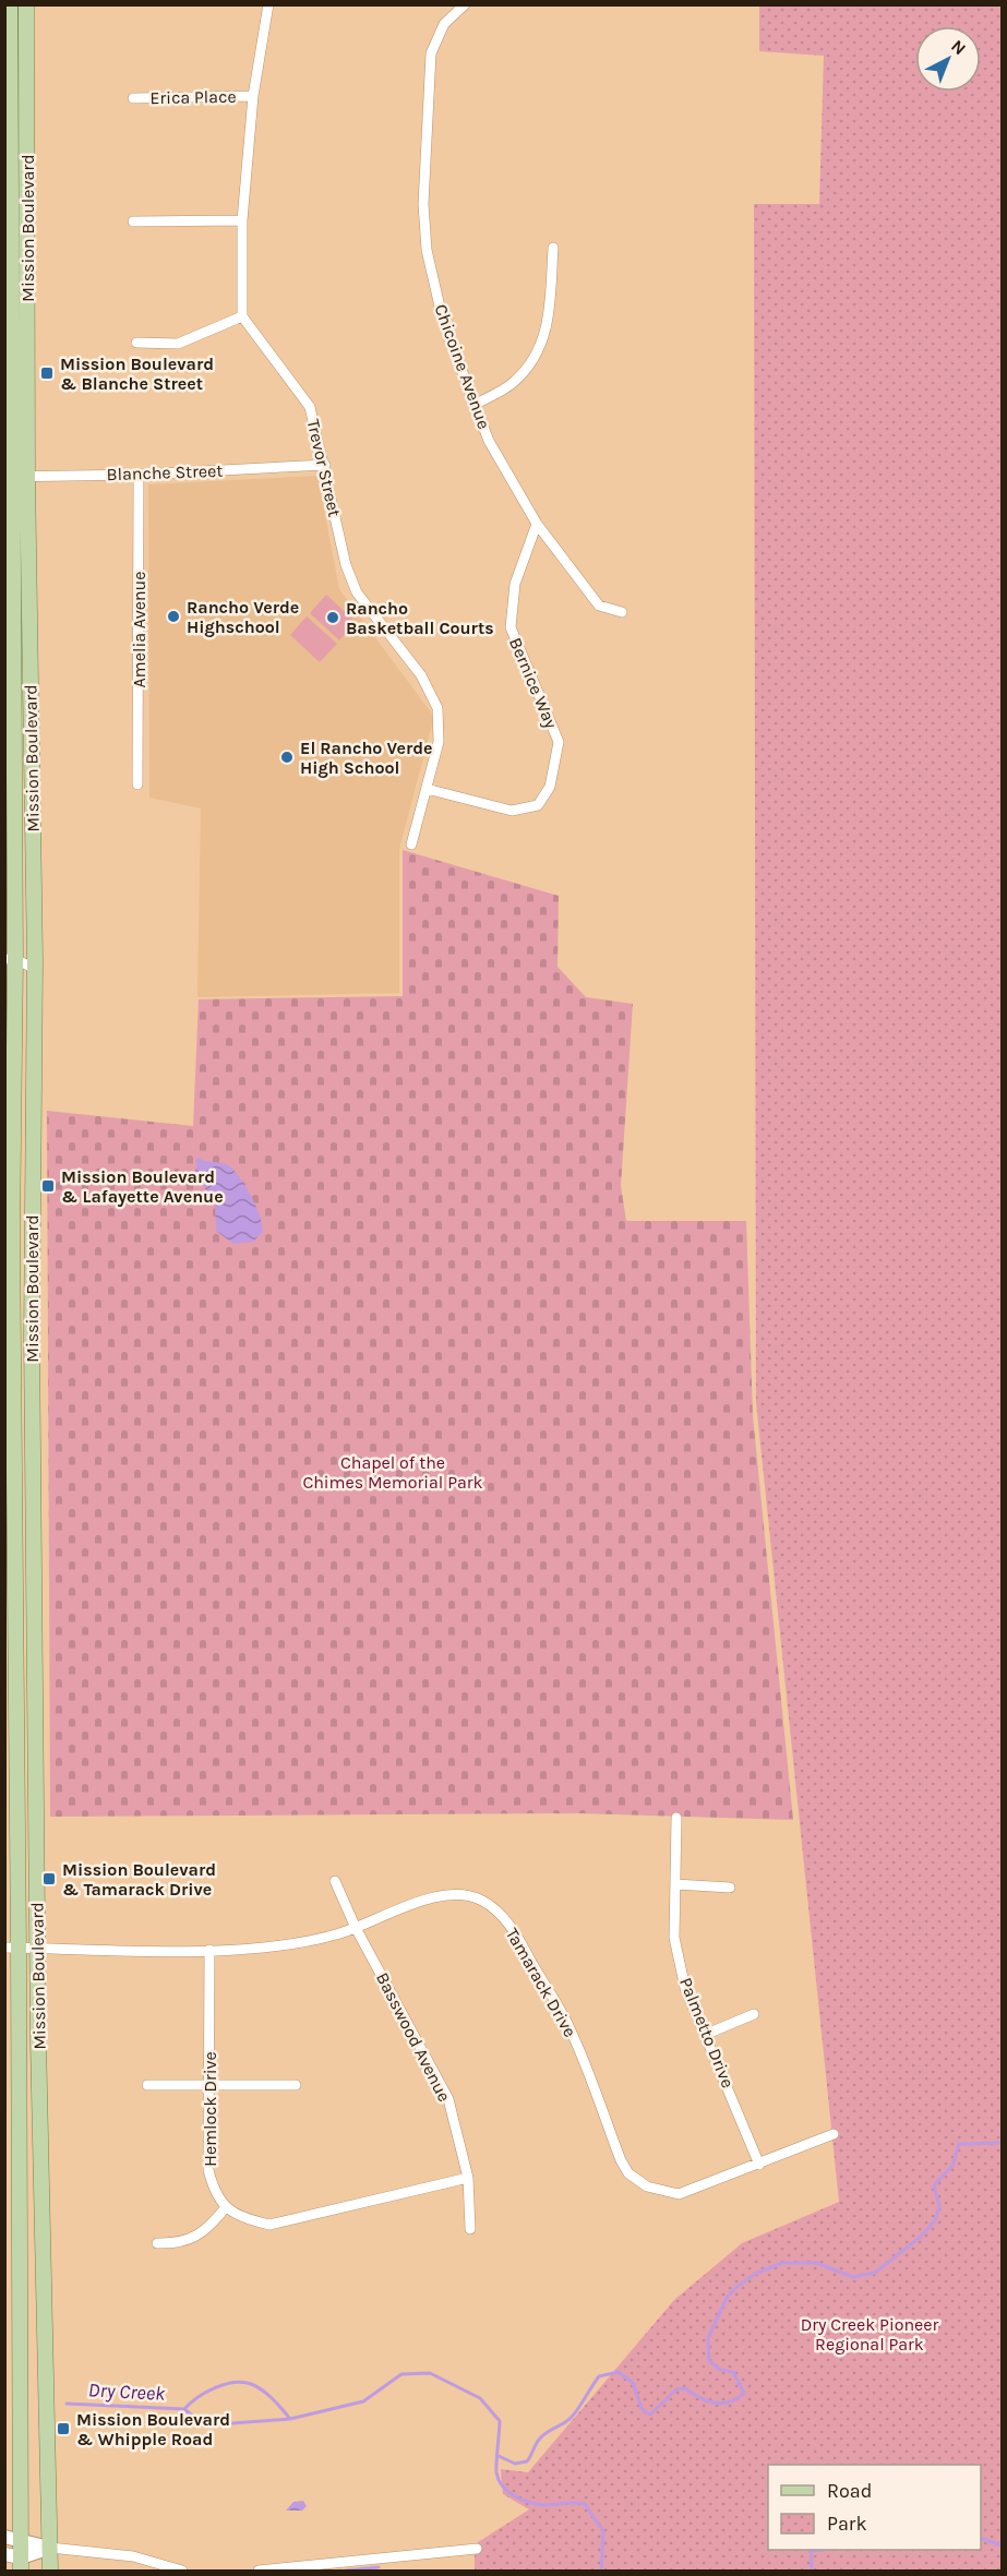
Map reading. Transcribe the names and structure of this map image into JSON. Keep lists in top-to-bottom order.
{
  "streets": {
    "main road": ["Mission Boulevard"],
    "street": [
      "Erica Place",
      "Chicoine Avenue",
      "Trevor Street",
      "Blanche Street",
      "Amelia Avenue",
      "Bernice Way",
      "Tamarack Drive",
      "Palmetto Drive",
      "Basswood Avenue",
      "Hemlock Drive"
    ]
  },
  "crossings": [
    ["Mission Boulevard", "Blanche Street"],
    ["Mission Boulevard", "Tamarack Drive"],
    ["Chicoine Avenue", "Bernice Way"],
    ["Trevor Street", "Blanche Street"],
    ["Trevor Street", "Bernice Way"],
    ["Blanche Street", "Amelia Avenue"],
    ["Tamarack Drive", "Palmetto Drive"],
    ["Tamarack Drive", "Basswood Avenue"],
    ["Tamarack Drive", "Hemlock Drive"]
  ],
  "water": ["Dry Creek"],
  "parks": ["Chapel of the Chimes Memorial Park", "Dry Creek Pioneer Regional Park"],
  "places": {
    "transit": [
      "Mission Boulevard & Blanche Street",
      "Mission Boulevard & Lafayette Avenue",
      "Mission Boulevard & Tamarack Drive",
      "Mission Boulevard & Whipple Road"
    ],
    "other": ["Rancho Verde Highschool", "Rancho Basketball Courts", "El Rancho Verde High School"]
  },
  "legend": ["Road", "Park"],
  "north": "top right"
}
